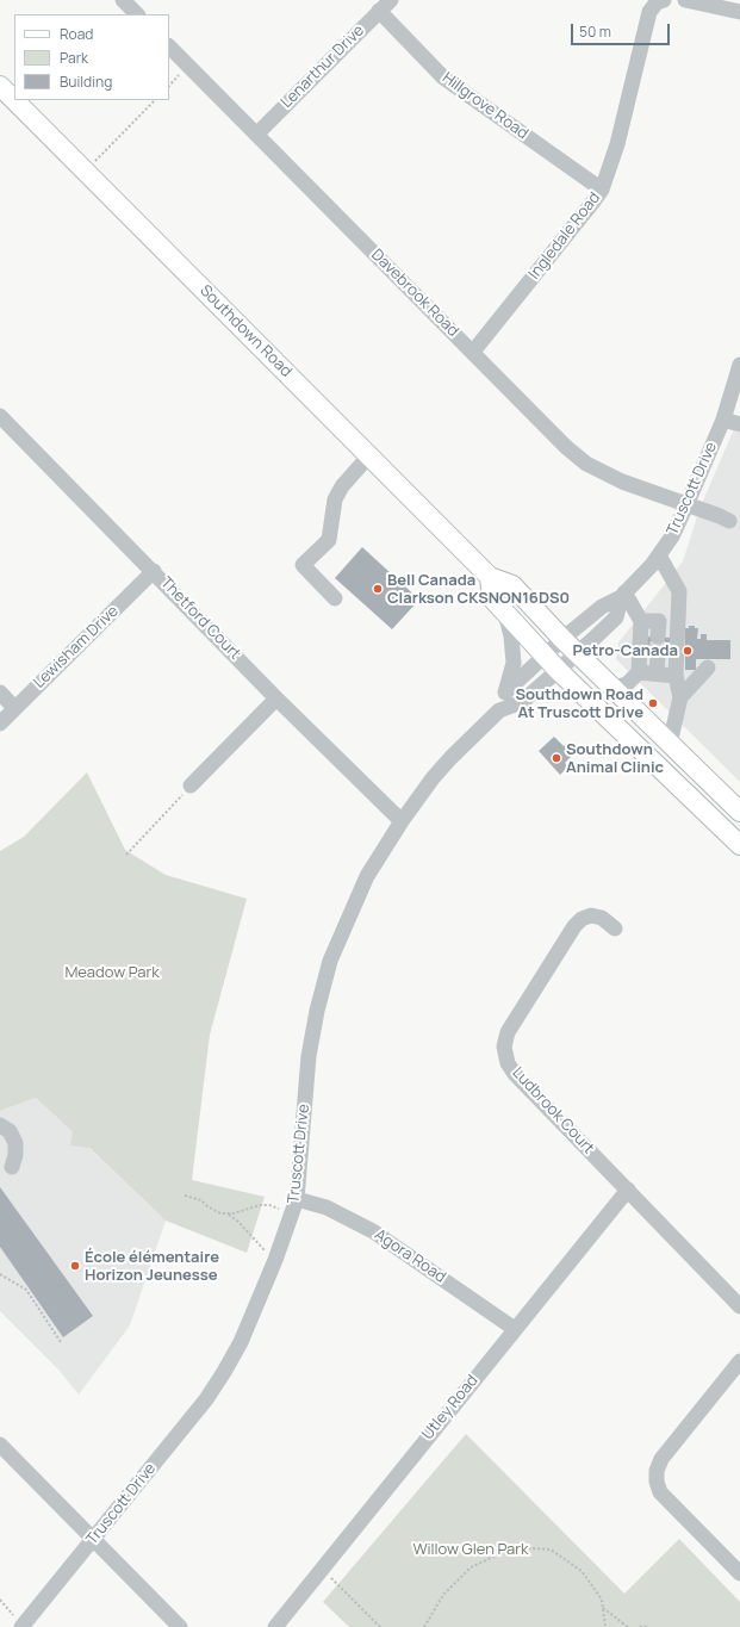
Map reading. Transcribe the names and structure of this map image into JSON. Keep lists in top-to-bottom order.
{
  "streets": {
    "main road": ["Southdown Road"],
    "street": [
      "Lenarthur Drive",
      "Hillgrove Road",
      "Ingledale Road",
      "Davebrook Road",
      "Truscott Drive",
      "Thetford Court",
      "Lewisham Drive",
      "Ludbrook Court",
      "Agora Road",
      "Utley Road"
    ]
  },
  "crossings": [
    ["Lenarthur Drive", "Hillgrove Road"],
    ["Lenarthur Drive", "Davebrook Road"],
    ["Hillgrove Road", "Ingledale Road"],
    ["Ingledale Road", "Davebrook Road"],
    ["Davebrook Road", "Truscott Drive"],
    ["Southdown Road", "Truscott Drive"],
    ["Truscott Drive", "Thetford Court"],
    ["Truscott Drive", "Agora Road"],
    ["Thetford Court", "Lewisham Drive"],
    ["Ludbrook Court", "Utley Road"],
    ["Agora Road", "Utley Road"]
  ],
  "parks": ["Meadow Park", "Willow Glen Park"],
  "places": [
    "Bell Canada Clarkson CKSNON16DS0",
    "Petro-Canada",
    "Southdown Road At Truscott Drive",
    "Southdown Animal Clinic",
    "École élémentaire Horizon Jeunesse"
  ],
  "legend": ["Road", "Park", "Building"],
  "scale_bar": "50 m"
}
